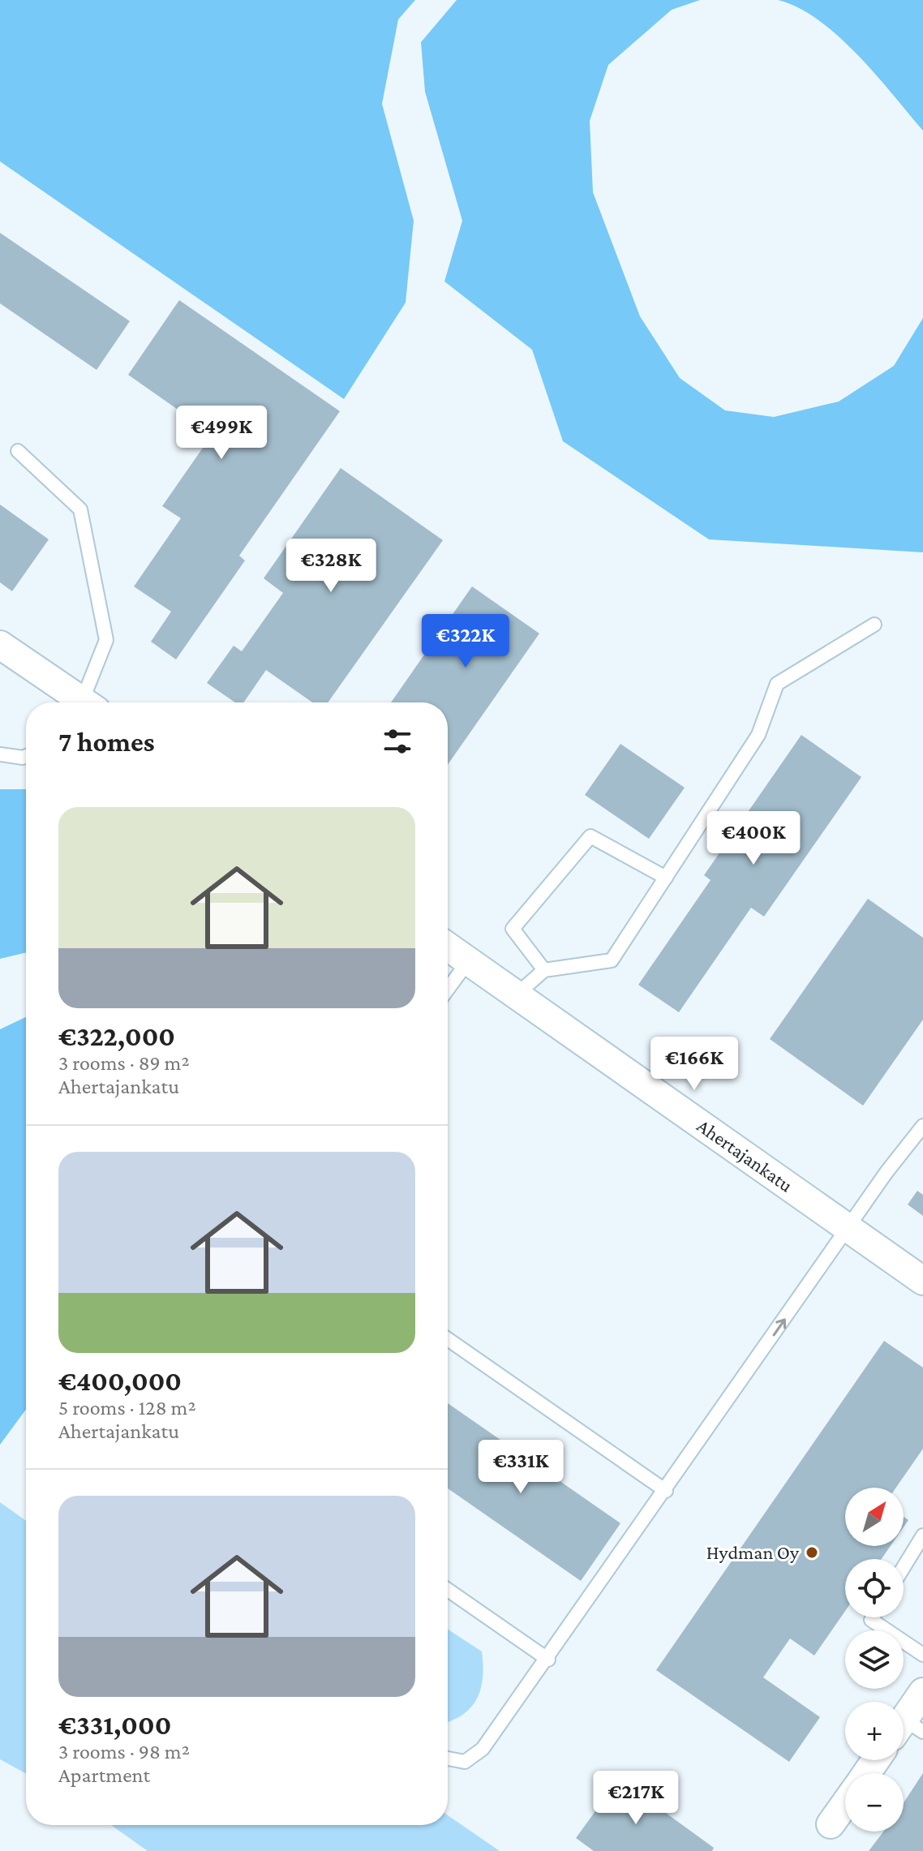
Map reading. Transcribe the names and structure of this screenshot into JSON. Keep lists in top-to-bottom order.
{
  "streets": {
    "street": ["Ahertajankatu"]
  },
  "places": ["Hydman Oy"],
  "north": "top right",
  "page": {
    "price": [
      "€499K",
      "€328K",
      "€322K",
      "€400K",
      "€166K",
      "€331K",
      "€217K"
    ],
    "heading": "7 homes",
    "list": [
      {
        "name": "€322,000",
        "note": "3 rooms · 89 m² · Ahertajankatu"
      },
      {
        "name": "€400,000",
        "note": "5 rooms · 128 m² · Ahertajankatu"
      },
      {
        "name": "€331,000",
        "note": "3 rooms · 98 m² · Apartment"
      }
    ],
    "map_buttons": ["+", "−"]
  }
}
